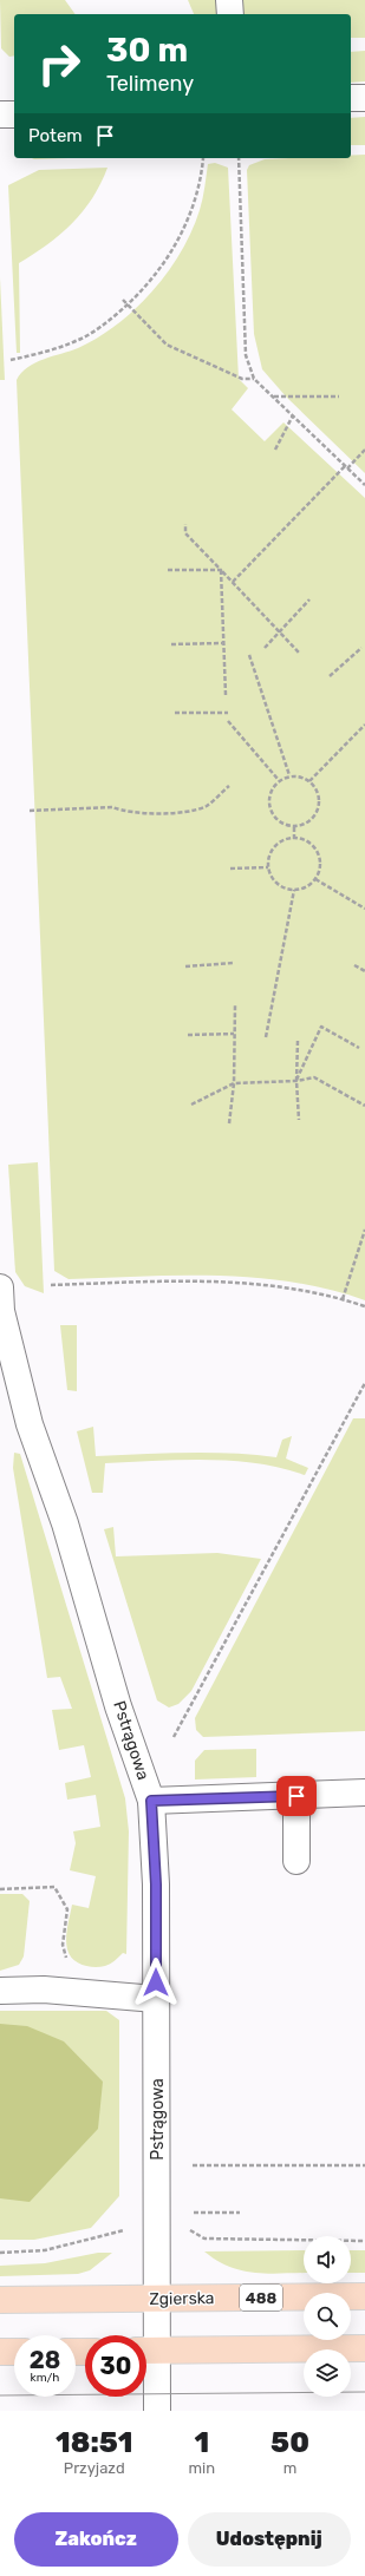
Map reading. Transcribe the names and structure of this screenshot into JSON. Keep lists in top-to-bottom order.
{
  "streets": {
    "main road": ["488", "Zgierska"],
    "street": ["Pstrągowa"]
  },
  "crossings": [
    ["Pstrągowa", "Zgierska"]
  ],
  "page": {
    "turn": ["30 m", "Telimeny"],
    "then": "Potem",
    "speed": "28 km/h",
    "limit": "30",
    "eta": [
      "18:51",
      "Przyjazd",
      "1",
      "min",
      "50",
      "m"
    ],
    "buttons": ["Zakończ", "Udostępnij"]
  }
}
